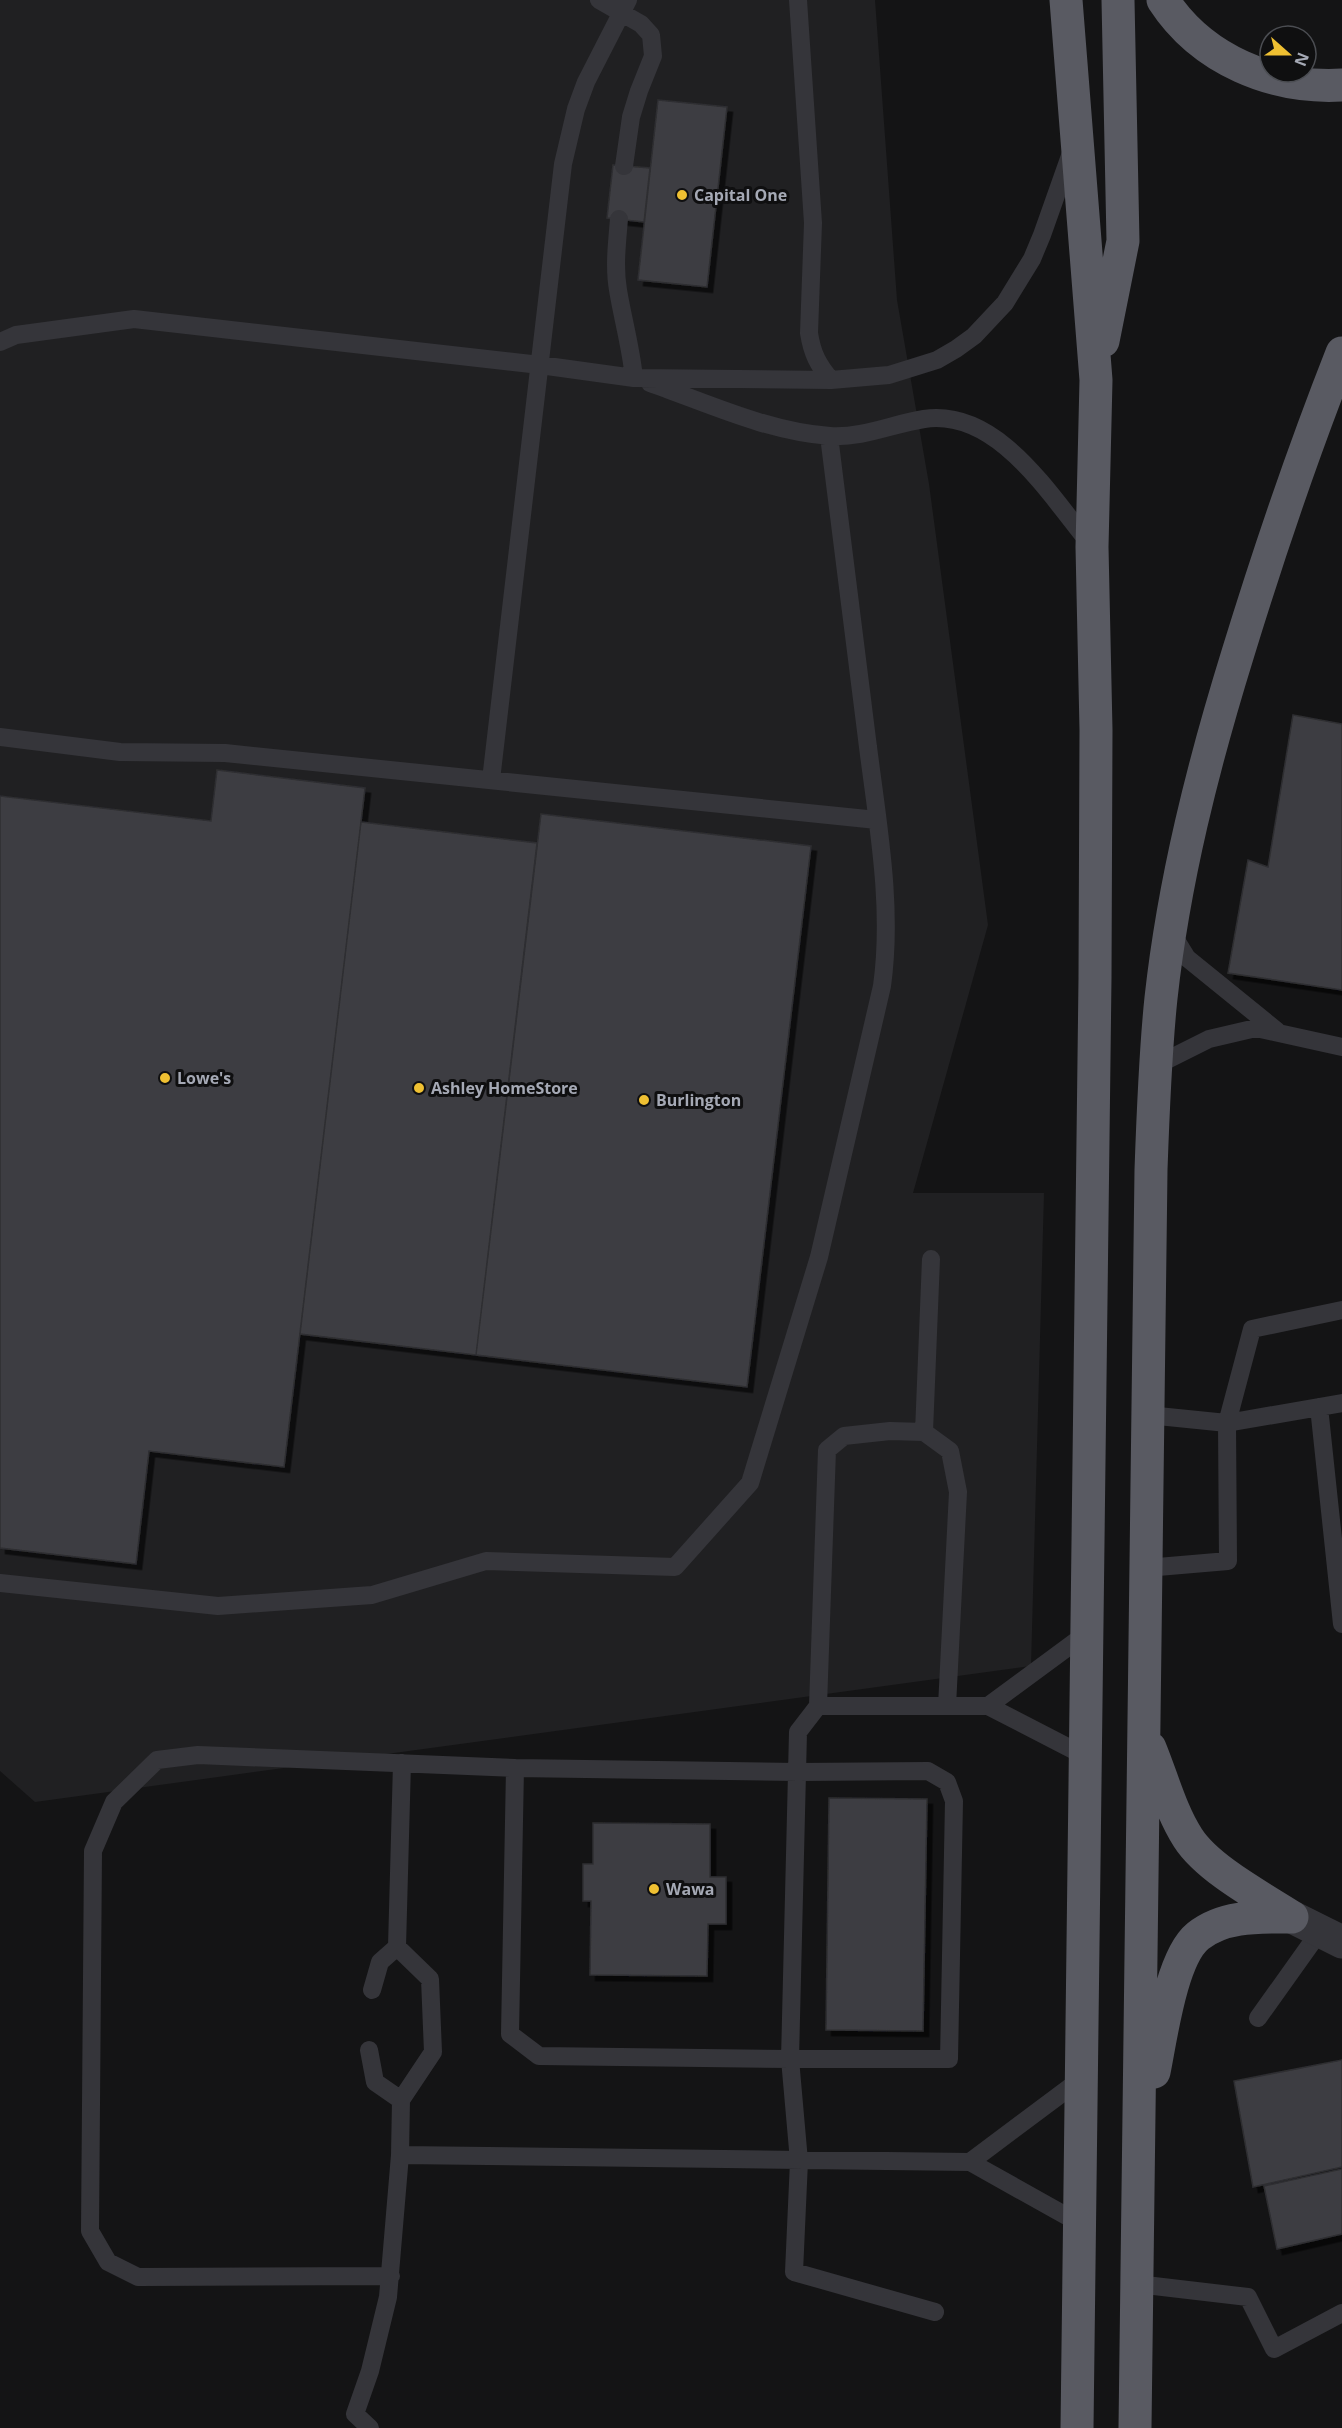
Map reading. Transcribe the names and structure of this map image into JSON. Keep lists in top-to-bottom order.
{
  "places": [
    "Capital One",
    "Lowe's",
    "Ashley HomeStore",
    "Burlington",
    "Wawa"
  ],
  "north": "right"
}
